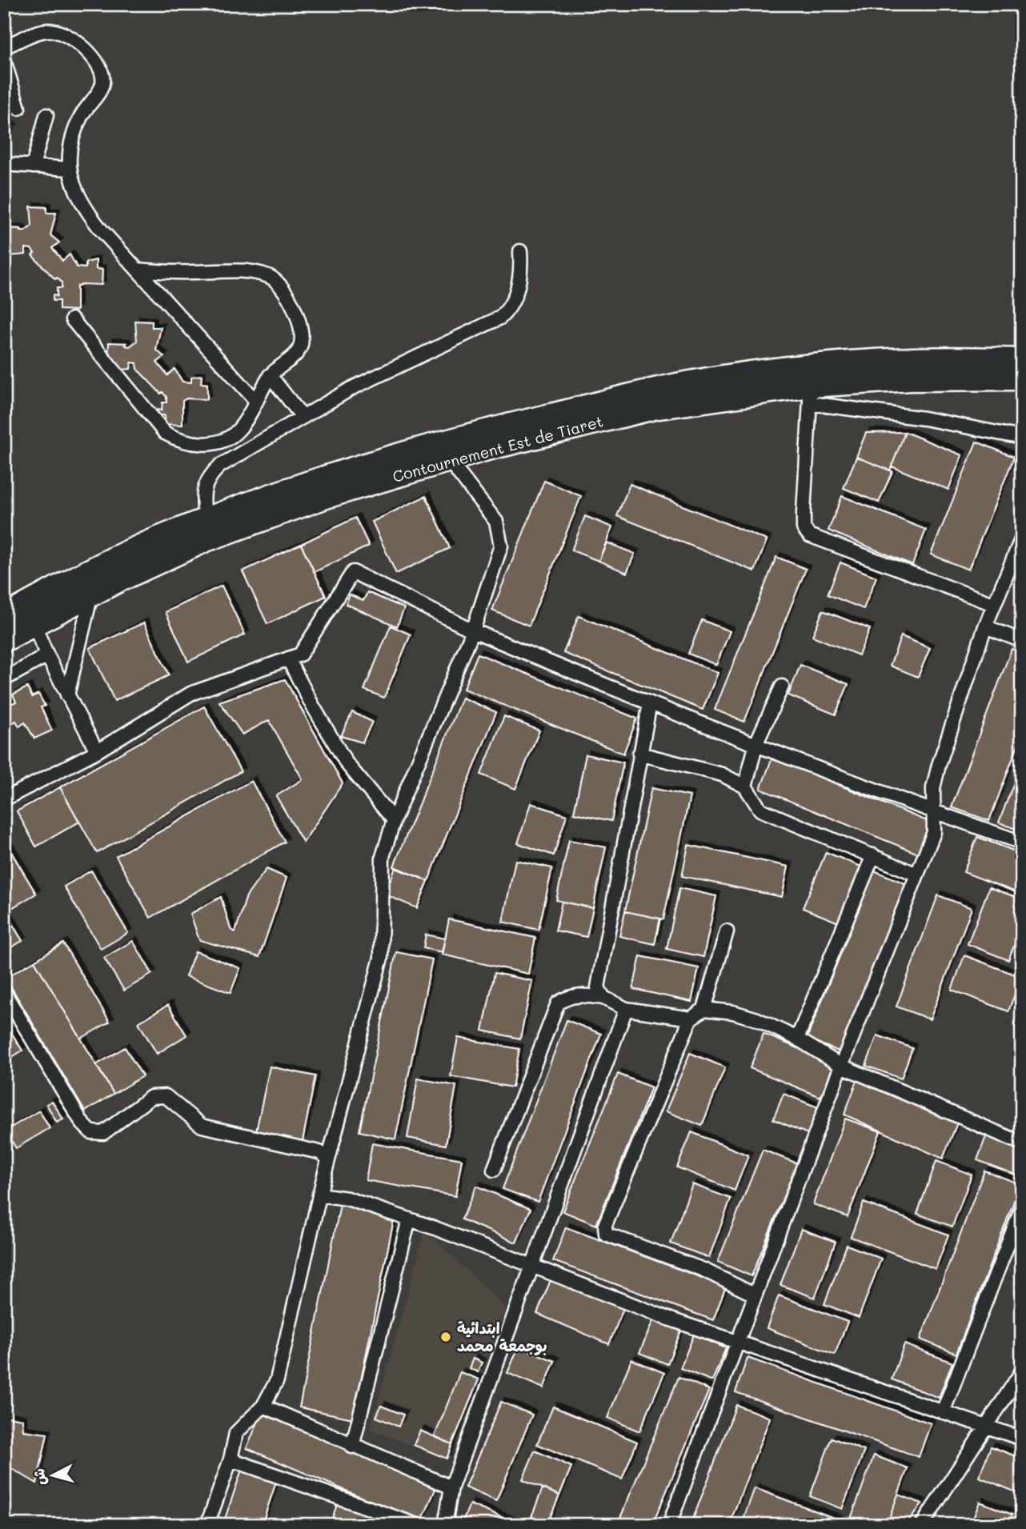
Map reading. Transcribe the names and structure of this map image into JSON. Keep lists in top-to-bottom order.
{
  "streets": {
    "highway": ["Contournement Est de Tiaret"]
  },
  "places": ["ابتدائية بوجمعة محمد"],
  "north": "left"
}
